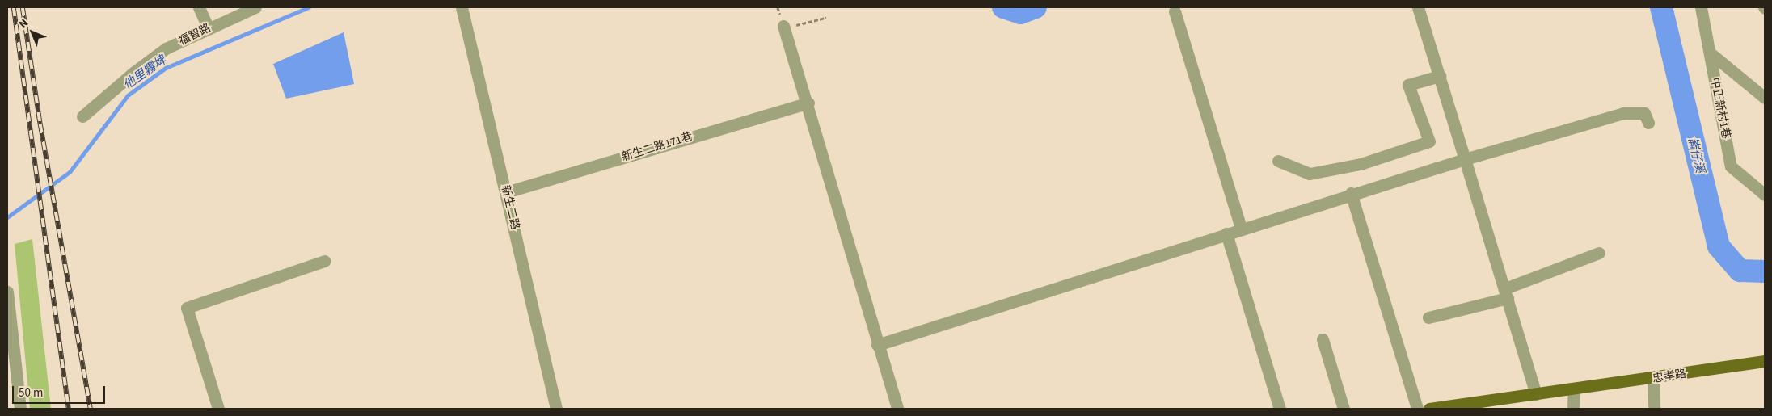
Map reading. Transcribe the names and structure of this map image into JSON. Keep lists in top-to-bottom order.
{
  "streets": {
    "main road": ["忠孝路"],
    "street": [
      "福智路",
      "中正新村1巷",
      "新生二路171巷",
      "新生二路"
    ]
  },
  "crossings": [
    ["新生二路171巷", "新生二路"]
  ],
  "water": ["他里霧埤", "崙仔溪"],
  "scale_bar": "50 m",
  "north": "top left"
}
